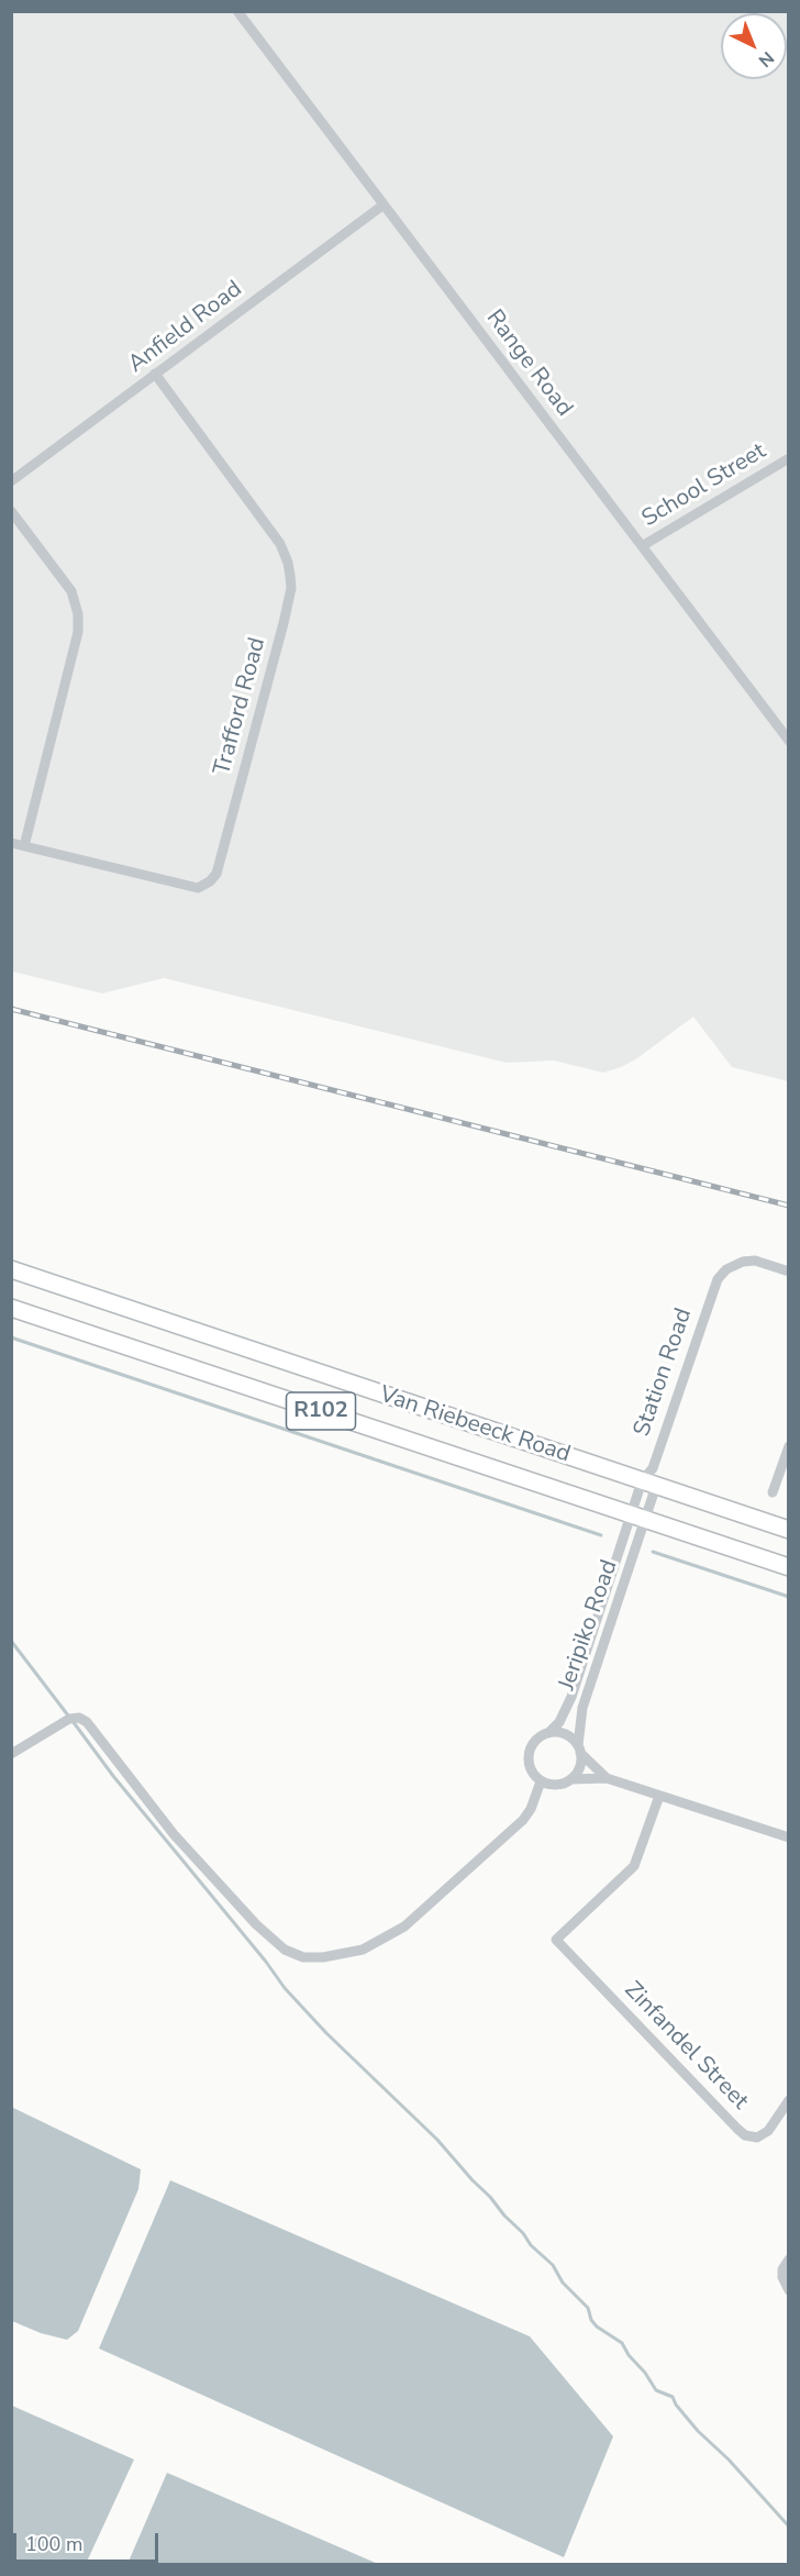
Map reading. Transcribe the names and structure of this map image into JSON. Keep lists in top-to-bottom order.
{
  "streets": {
    "main road": ["R102", "Van Riebeeck Road"],
    "street": [
      "Anfield Road",
      "Range Road",
      "School Street",
      "Trafford Road",
      "Station Road",
      "Jeripiko Road",
      "Zinfandel Street"
    ]
  },
  "crossings": [
    ["Anfield Road", "Range Road"],
    ["Anfield Road", "Trafford Road"],
    ["Range Road", "School Street"],
    ["Station Road", "Van Riebeeck Road"],
    ["Van Riebeeck Road", "Jeripiko Road"]
  ],
  "scale_bar": "100 m",
  "north": "bottom right"
}
